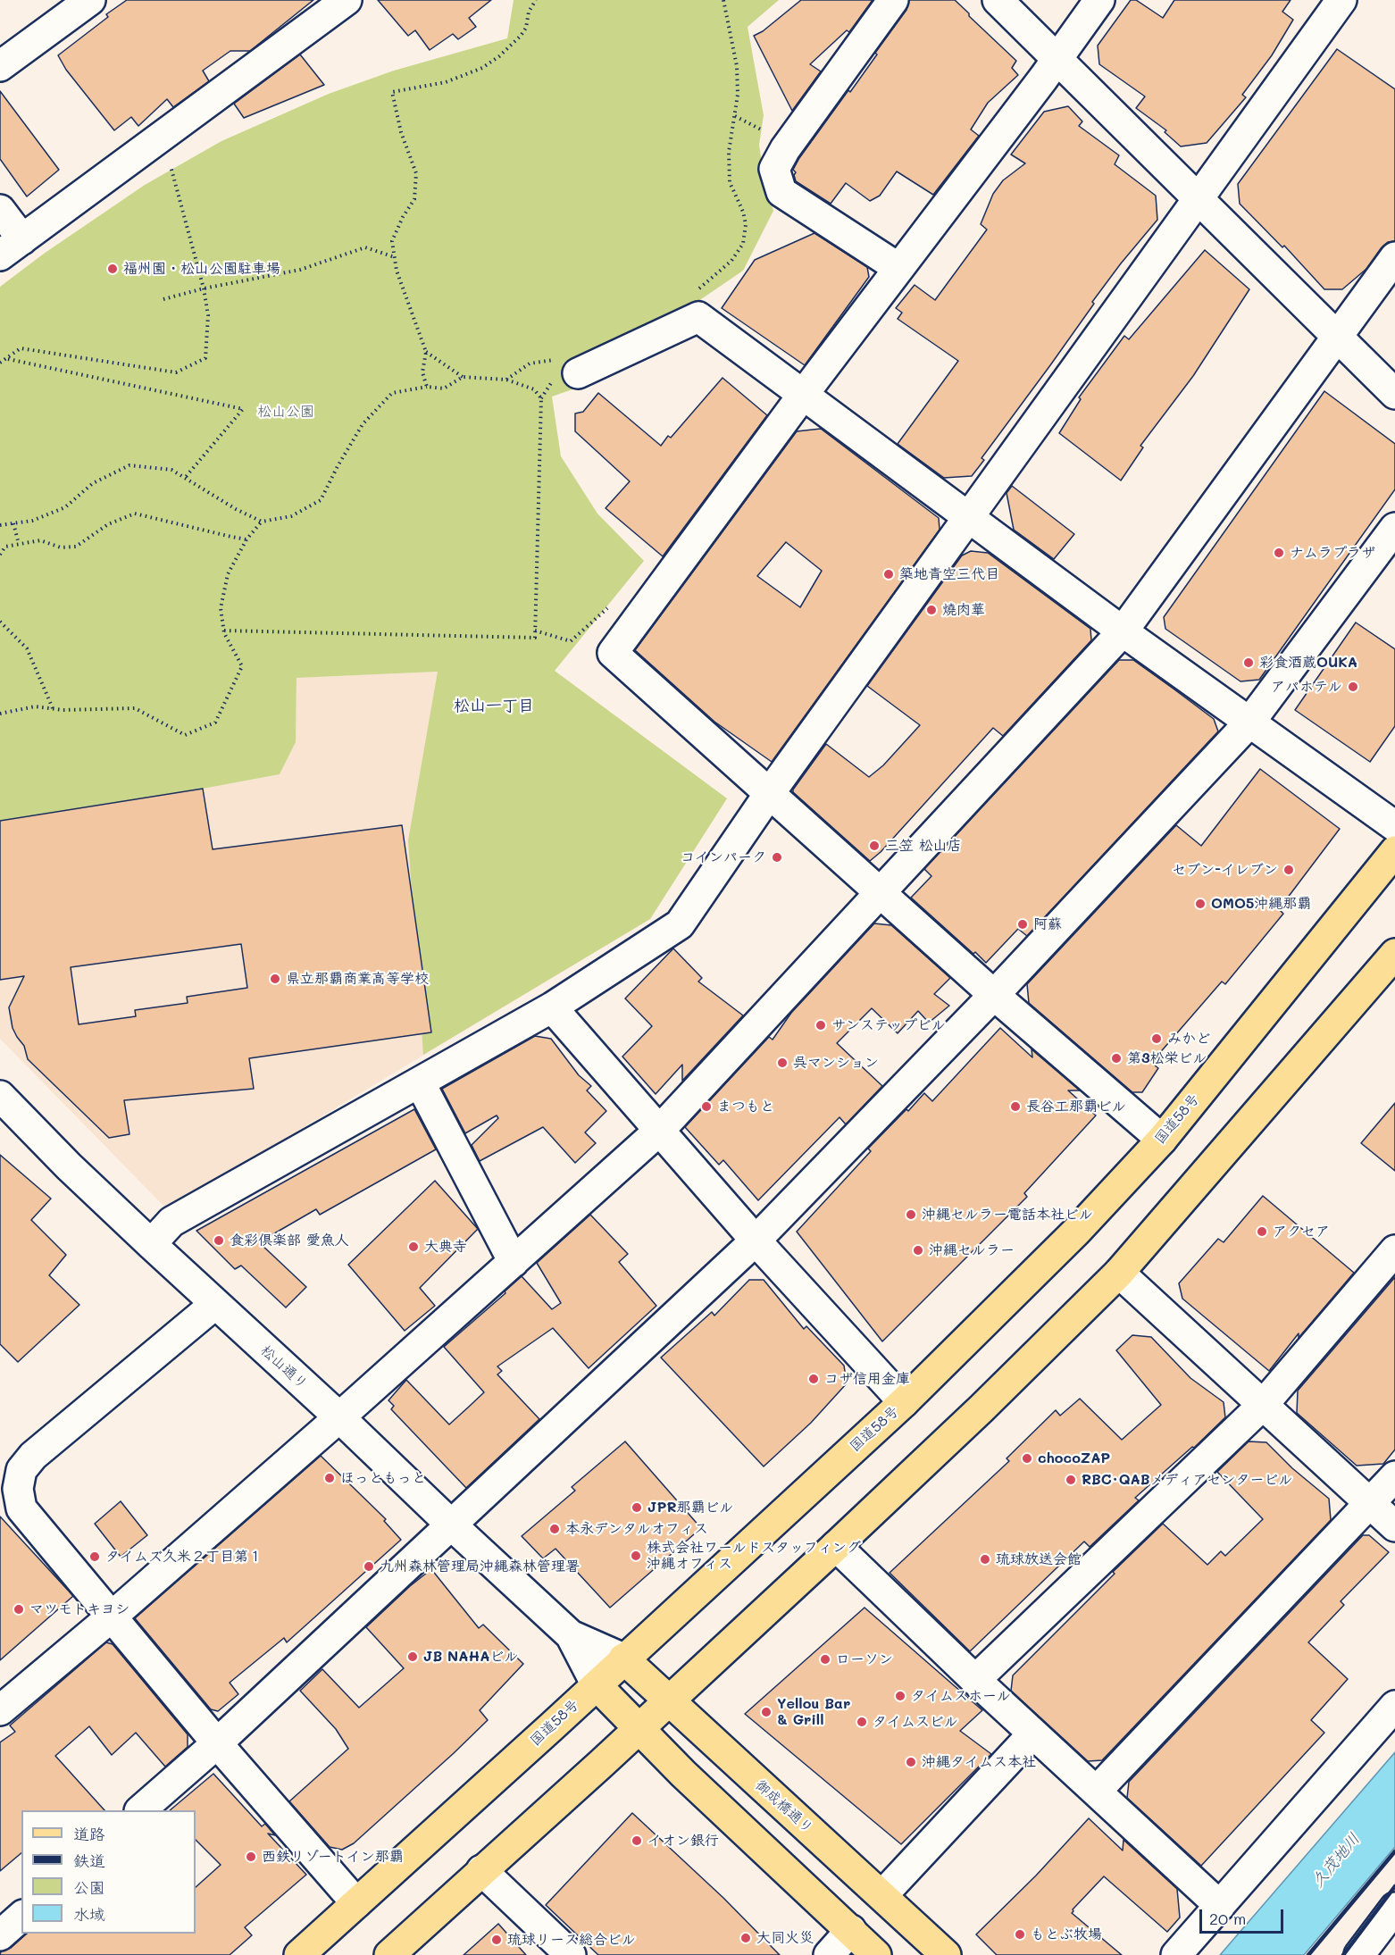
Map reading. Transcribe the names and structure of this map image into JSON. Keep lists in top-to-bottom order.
{
  "streets": {
    "main road": ["国道58号", "御成橋通り"],
    "street": ["松山通り"]
  },
  "crossings": [
    ["国道58号", "御成橋通り"]
  ],
  "districts": ["松山一丁目"],
  "water": ["久茂地川"],
  "parks": ["松山公園"],
  "places": [
    "福州園・松山公園駐車場",
    "ナムラプラザ",
    "築地青空三代目",
    "燒肉華",
    "彩食酒蔵OUKA",
    "アパホテル",
    "三笠 松山店",
    "コインパーク",
    "セブン-イレブン",
    "OMO5沖縄那覇",
    "阿蘇",
    "県立那覇商業高等学校",
    "サンステップビル",
    "みかど",
    "第3松栄ビル",
    "呉マンション",
    "まつもと",
    "長谷工那覇ビル",
    "沖縄セルラー電話本社ビル",
    "アクセア",
    "食彩倶楽部 愛魚人",
    "大典寺",
    "沖縄セルラー",
    "コザ信用金庫",
    "chocoZAP",
    "ほっともっと",
    "RBC･QABメディアセンタービル",
    "JPR那覇ビル",
    "本永デンタルオフィス",
    "株式会社ワールドスタッフィング 沖縄オフィス",
    "タイムズ久米２丁目第１",
    "琉球放送会館",
    "九州森林管理局沖縄森林管理署",
    "マツモトキヨシ",
    "JB NAHAビル",
    "ローソン",
    "タイムスホール",
    "Yellou Bar & Grill",
    "タイムスビル",
    "沖縄タイムス本社",
    "イオン銀行",
    "西鉄リゾートイン那覇",
    "もとぶ牧場",
    "大同火災",
    "琉球リース総合ビル"
  ],
  "legend": [
    "道路",
    "鉄道",
    "公園",
    "水域"
  ],
  "scale_bar": "20 m"
}
